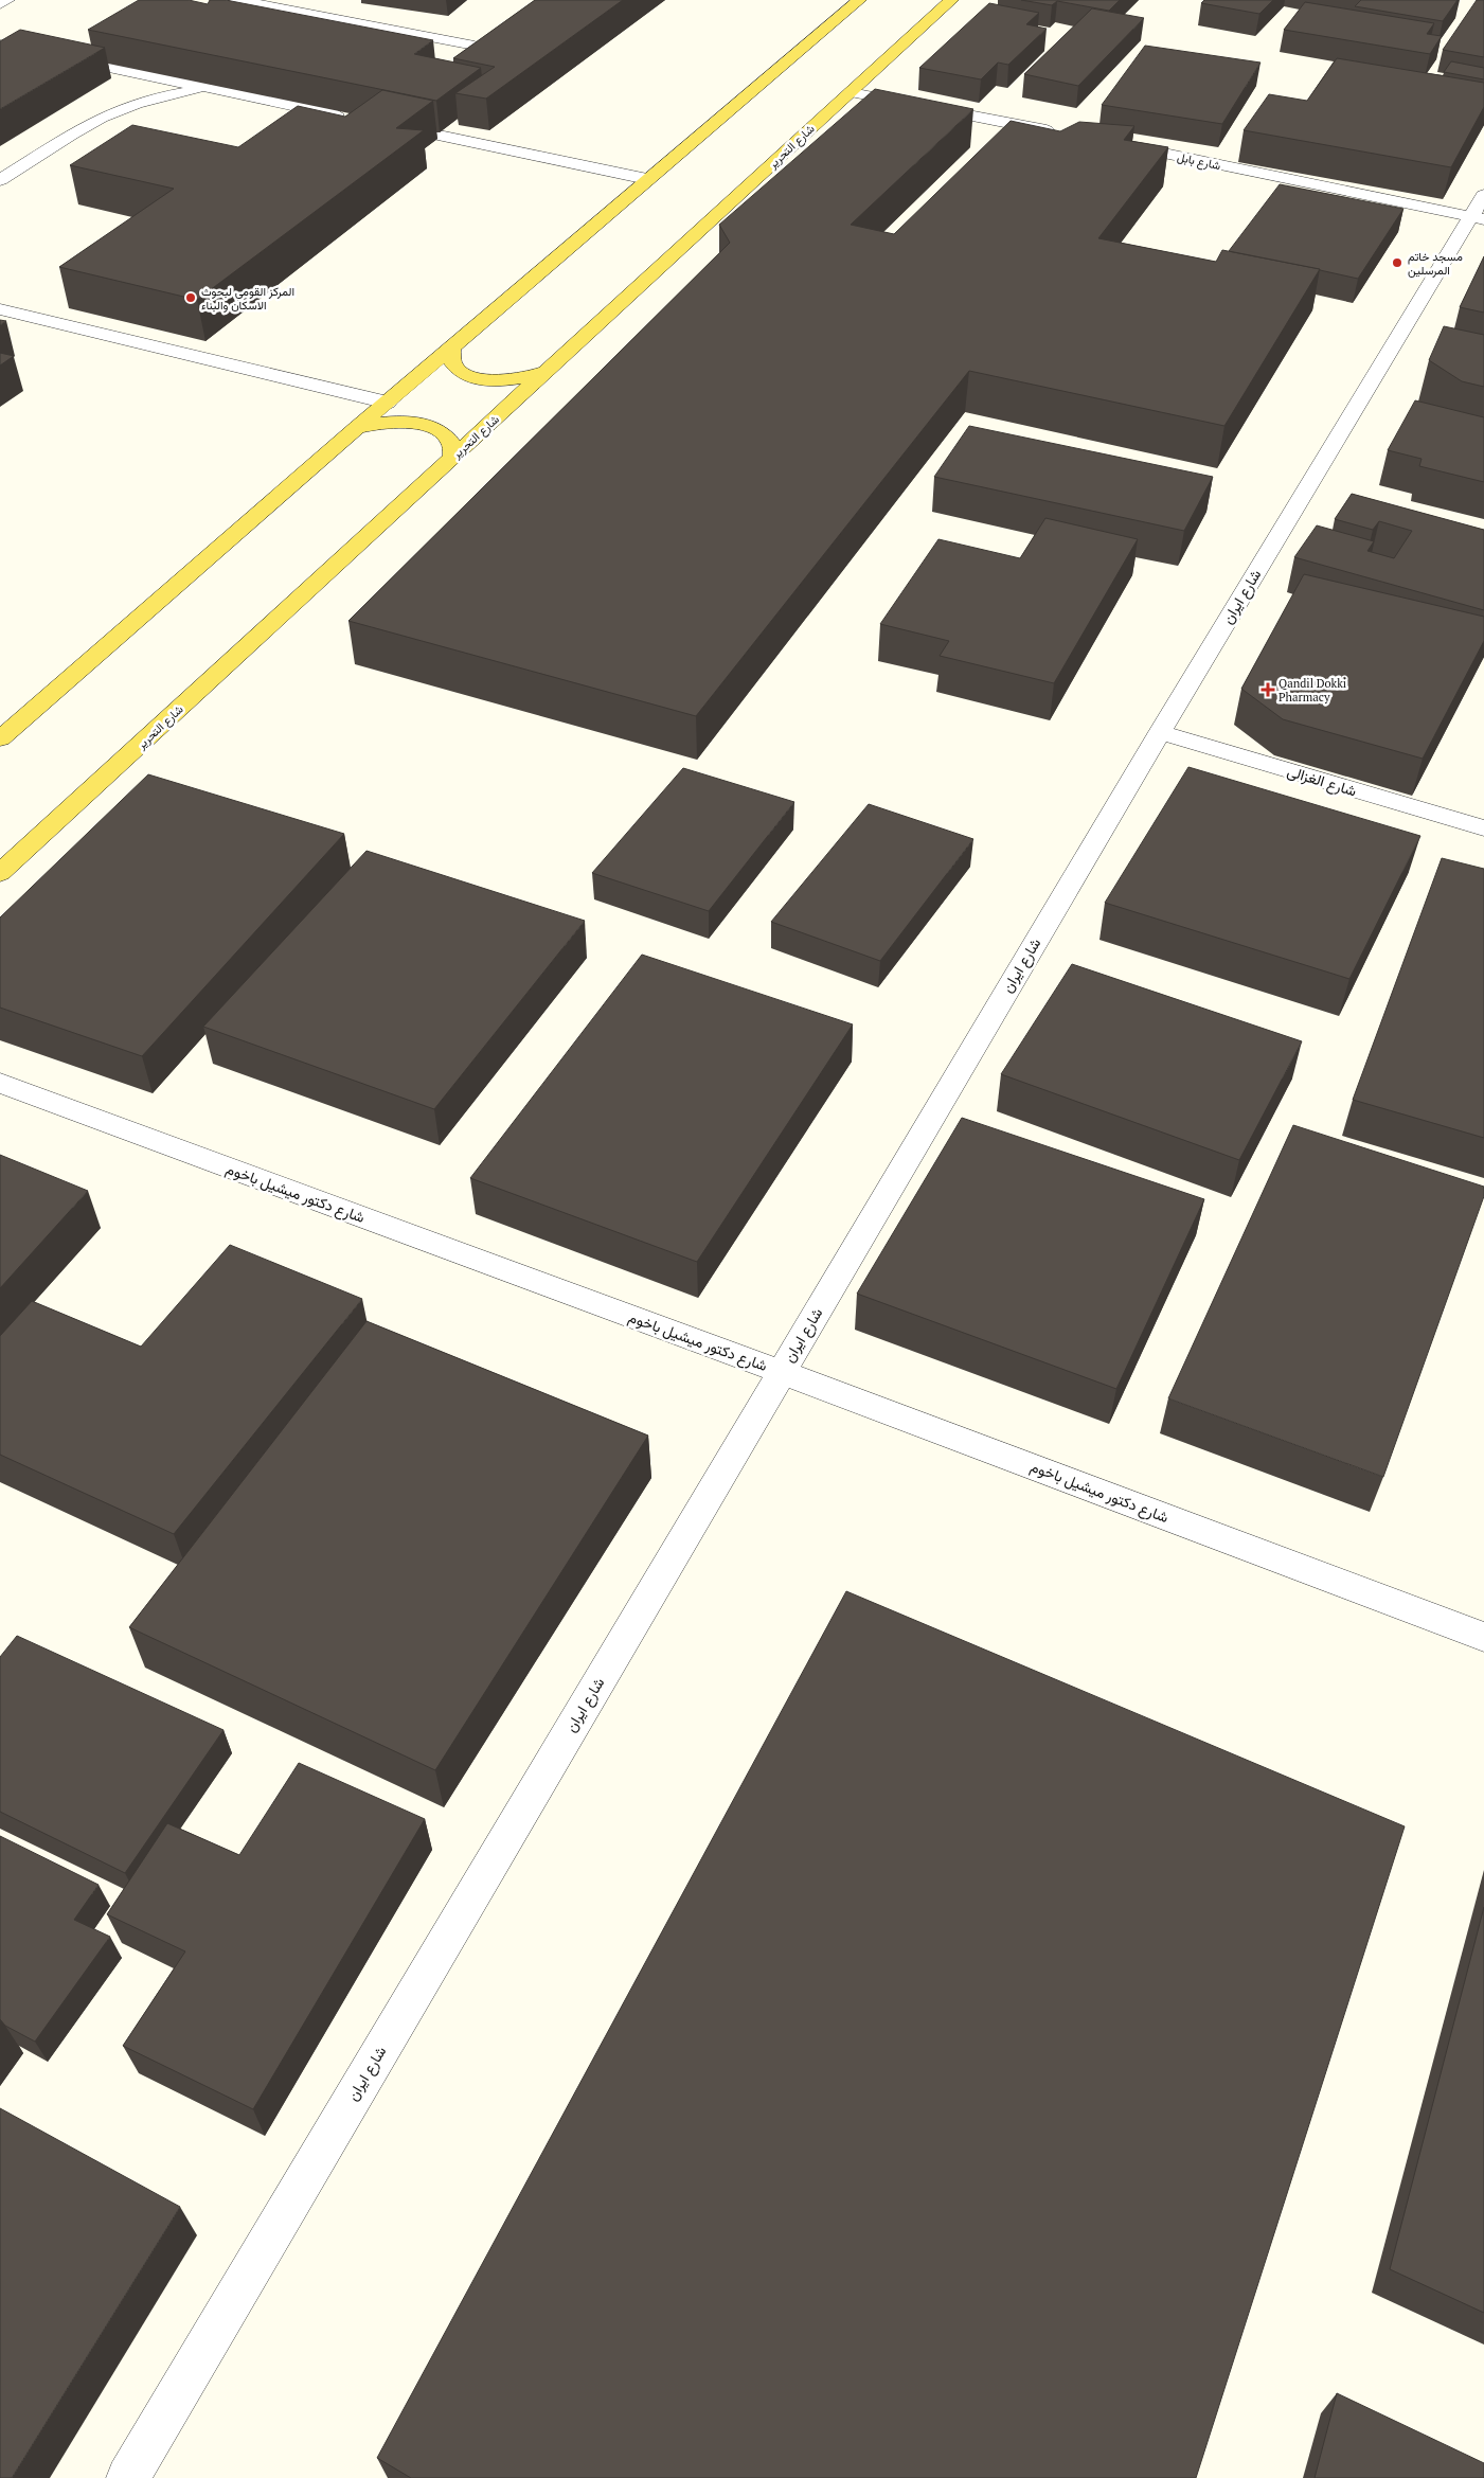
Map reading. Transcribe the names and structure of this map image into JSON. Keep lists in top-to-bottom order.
{
  "streets": {
    "main road": ["شارع التحرير"],
    "street": [
      "شارع بابل",
      "شارع ايران",
      "شارع الغزالى",
      "شارع دكتور ميشيل باخوم"
    ]
  },
  "crossings": [
    ["شارع بابل", "شارع ايران"],
    ["شارع ايران", "شارع الغزالى"],
    ["شارع ايران", "شارع دكتور ميشيل باخوم"]
  ],
  "places": {
    "other": ["مسجد خاتم المرسلين", "المركز القومي لبحوث الاسكان والبناء"],
    "health": ["Qandil Dokki Pharmacy"]
  }
}
